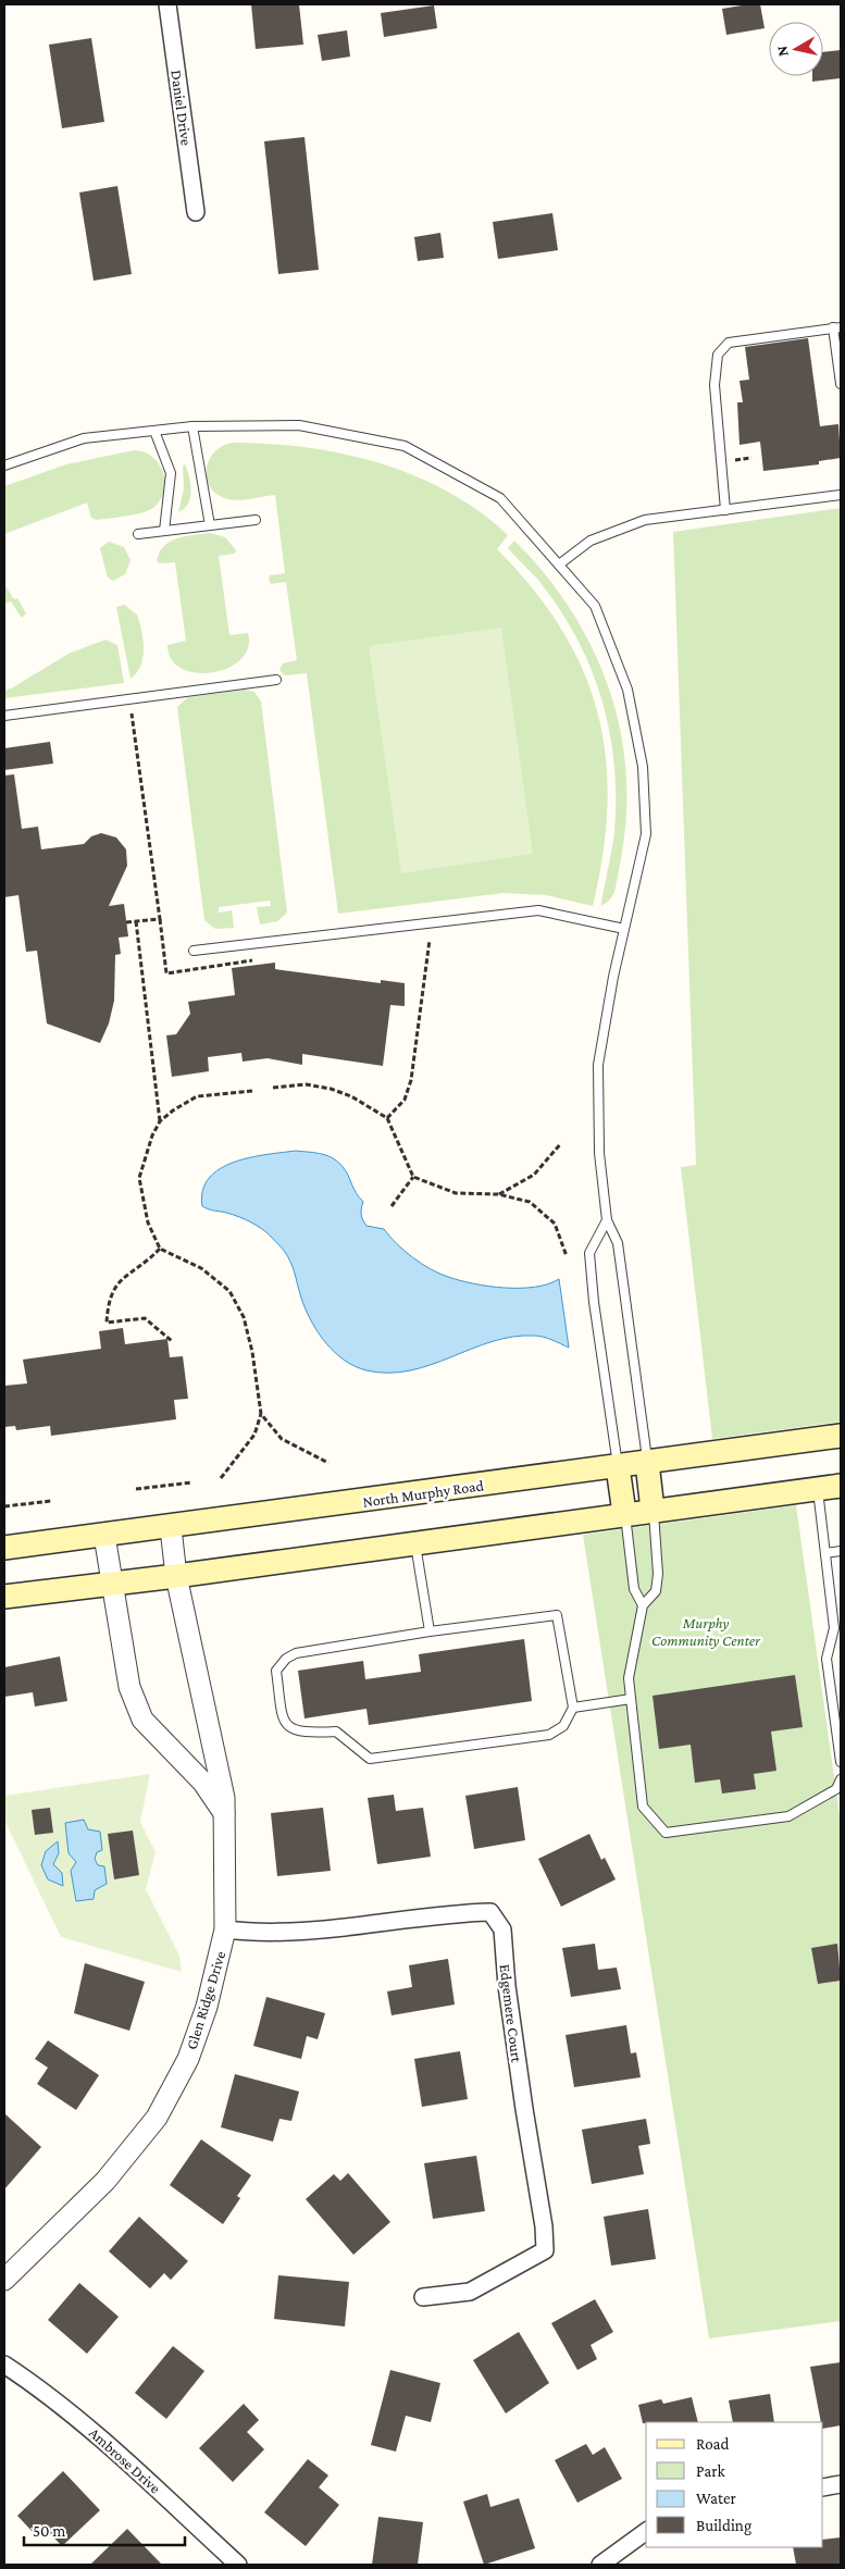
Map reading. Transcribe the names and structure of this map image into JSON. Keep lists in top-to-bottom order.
{
  "streets": {
    "main road": ["North Murphy Road"],
    "street": [
      "Daniel Drive",
      "Glen Ridge Drive",
      "Edgemere Court",
      "Ambrose Drive"
    ]
  },
  "crossings": [
    ["North Murphy Road", "Glen Ridge Drive"],
    ["Glen Ridge Drive", "Edgemere Court"]
  ],
  "parks": ["Murphy Community Center"],
  "legend": [
    "Road",
    "Park",
    "Water",
    "Building"
  ],
  "scale_bar": "50 m",
  "north": "left"
}
